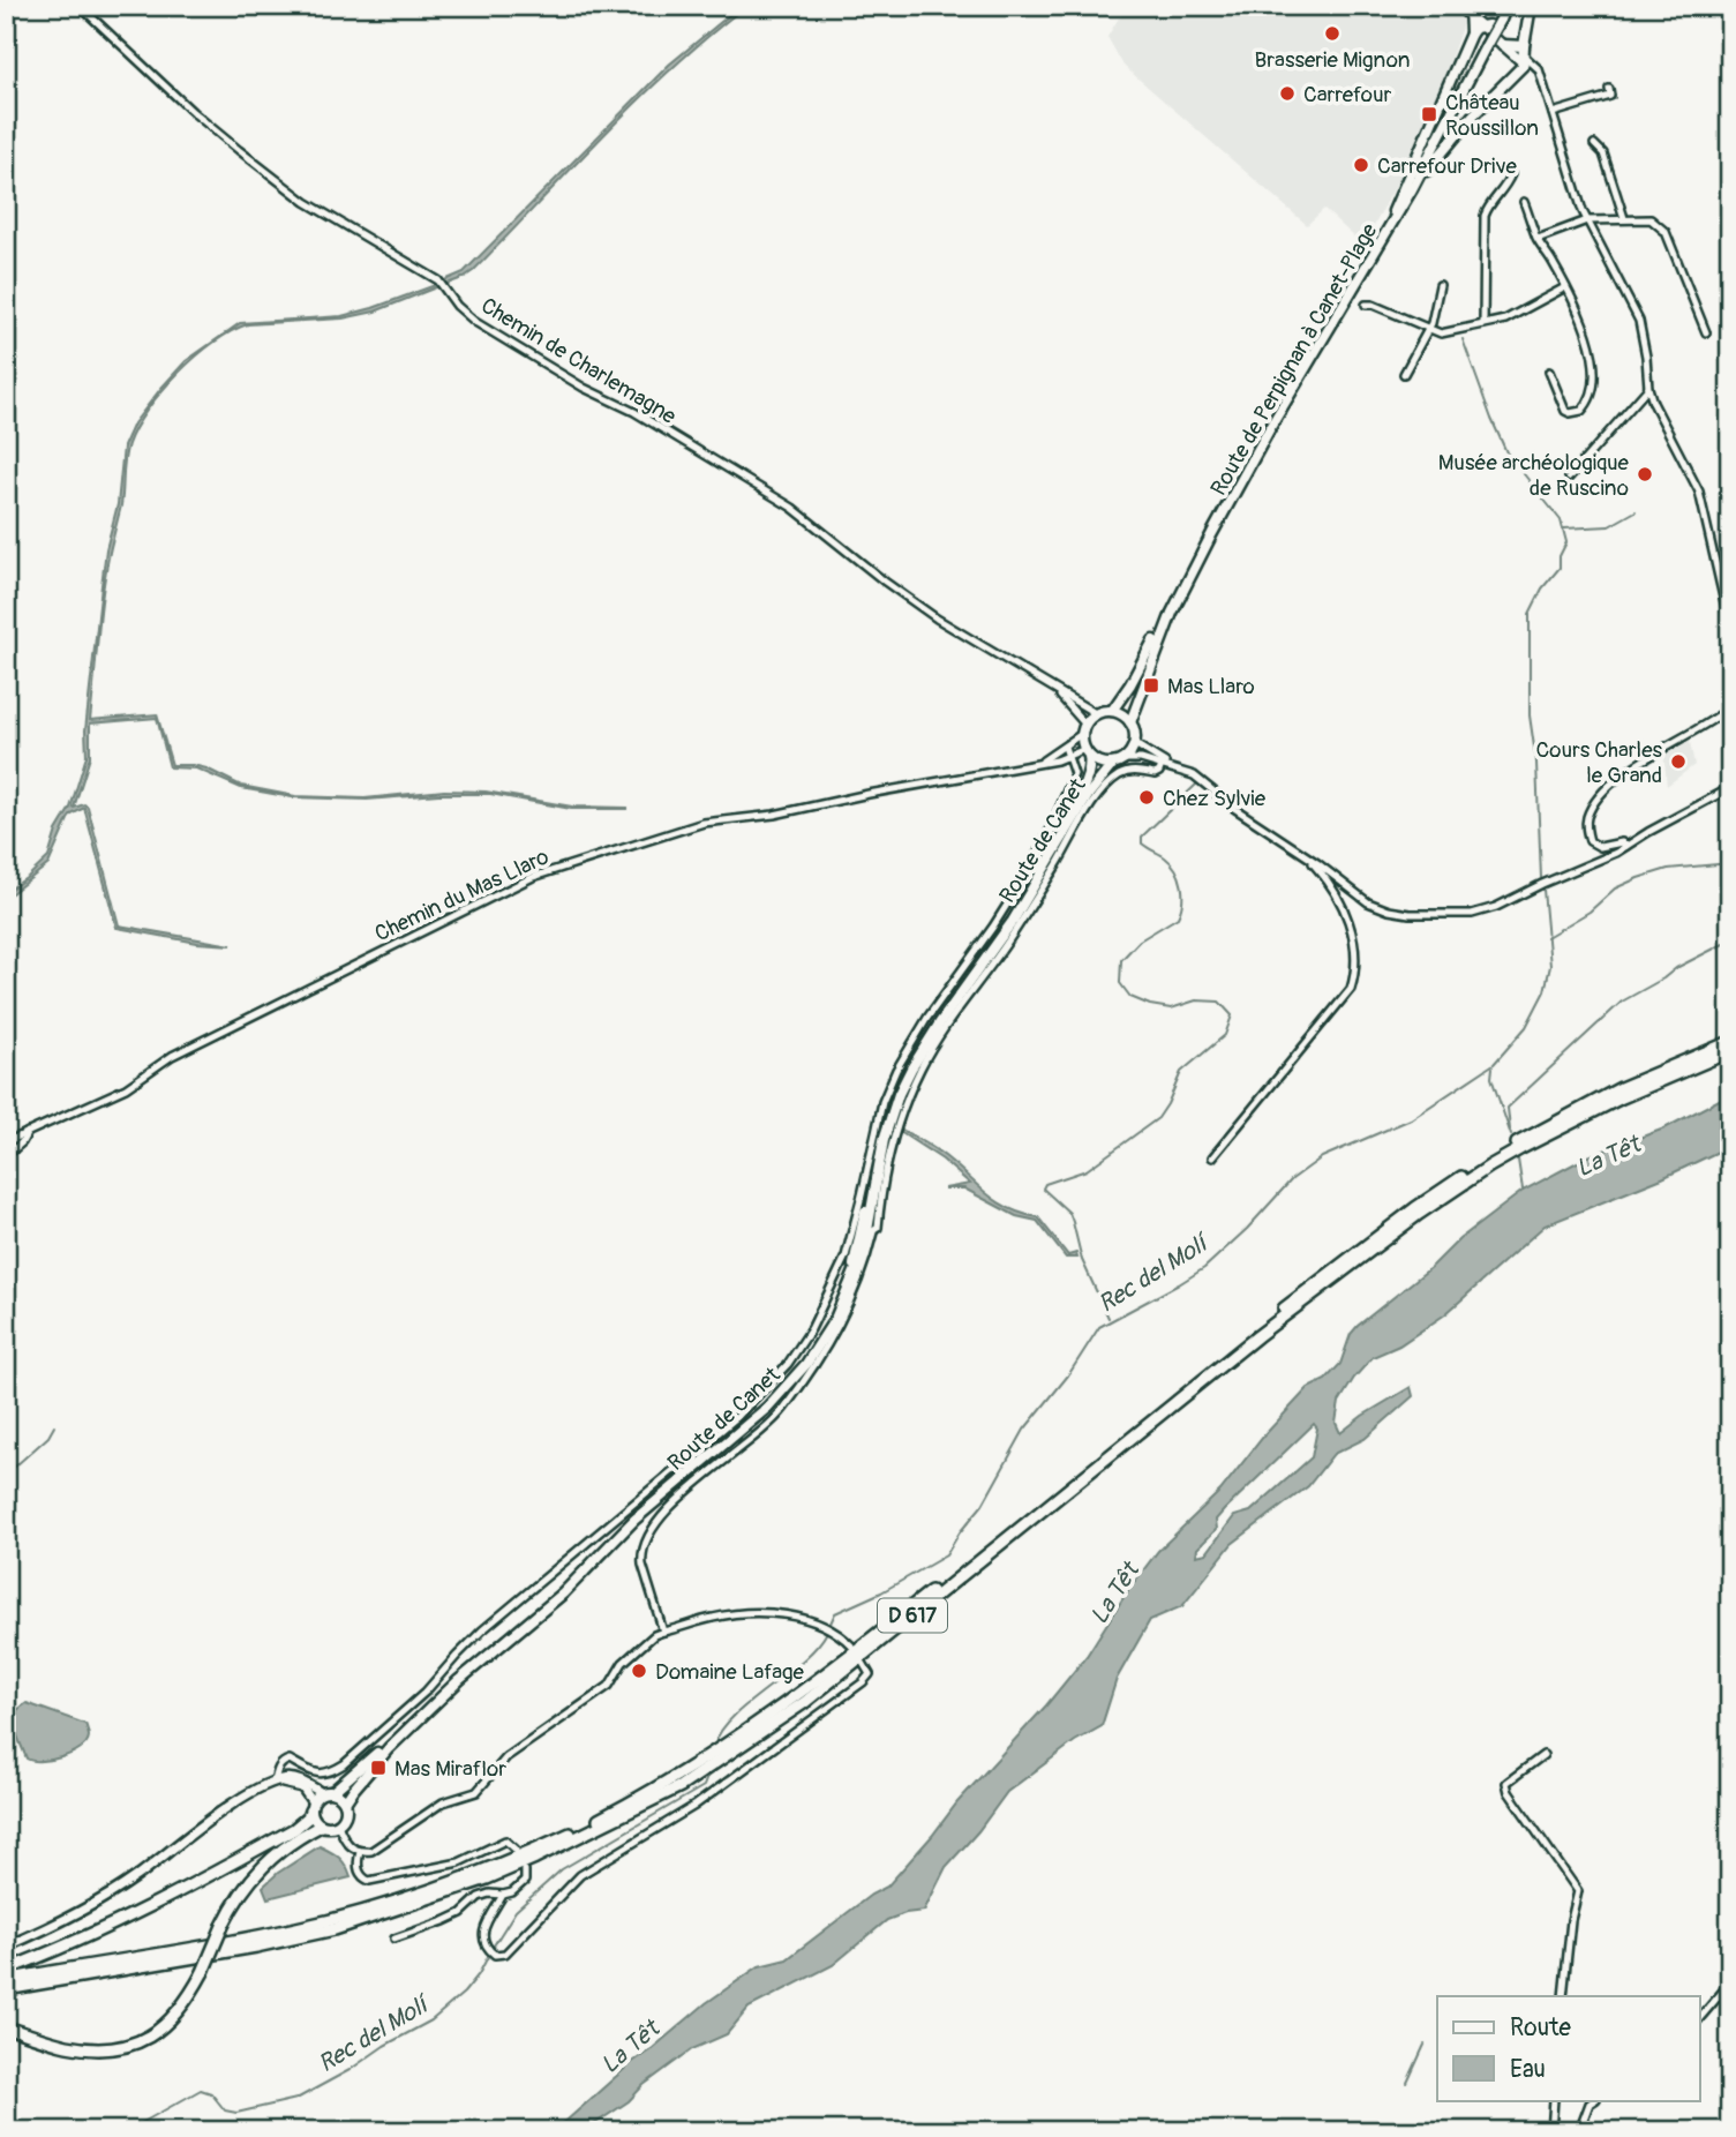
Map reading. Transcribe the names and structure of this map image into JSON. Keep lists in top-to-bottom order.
{
  "streets": {
    "highway": ["D 617"],
    "main road": ["Route de Perpignan à Canet-Plage", "Route de Canet"],
    "street": ["Chemin de Charlemagne", "Chemin du Mas Llaro"]
  },
  "crossings": [
    ["Route de Perpignan à Canet-Plage", "Chemin de Charlemagne"],
    ["Route de Perpignan à Canet-Plage", "Route de Canet"],
    ["Route de Perpignan à Canet-Plage", "Chemin du Mas Llaro"],
    ["Chemin de Charlemagne", "Route de Canet"],
    ["Chemin de Charlemagne", "Chemin du Mas Llaro"],
    ["Route de Canet", "Chemin du Mas Llaro"]
  ],
  "water": ["La Têt", "Rec del Molí"],
  "places": {
    "other": [
      "Brasserie Mignon",
      "Carrefour",
      "Carrefour Drive",
      "Musée archéologique de Ruscino",
      "Cours Charles le Grand",
      "Chez Sylvie",
      "Domaine Lafage"
    ],
    "transit": ["Château Roussillon", "Mas Llaro", "Mas Miraflor"]
  },
  "legend": ["Route", "Eau"]
}
